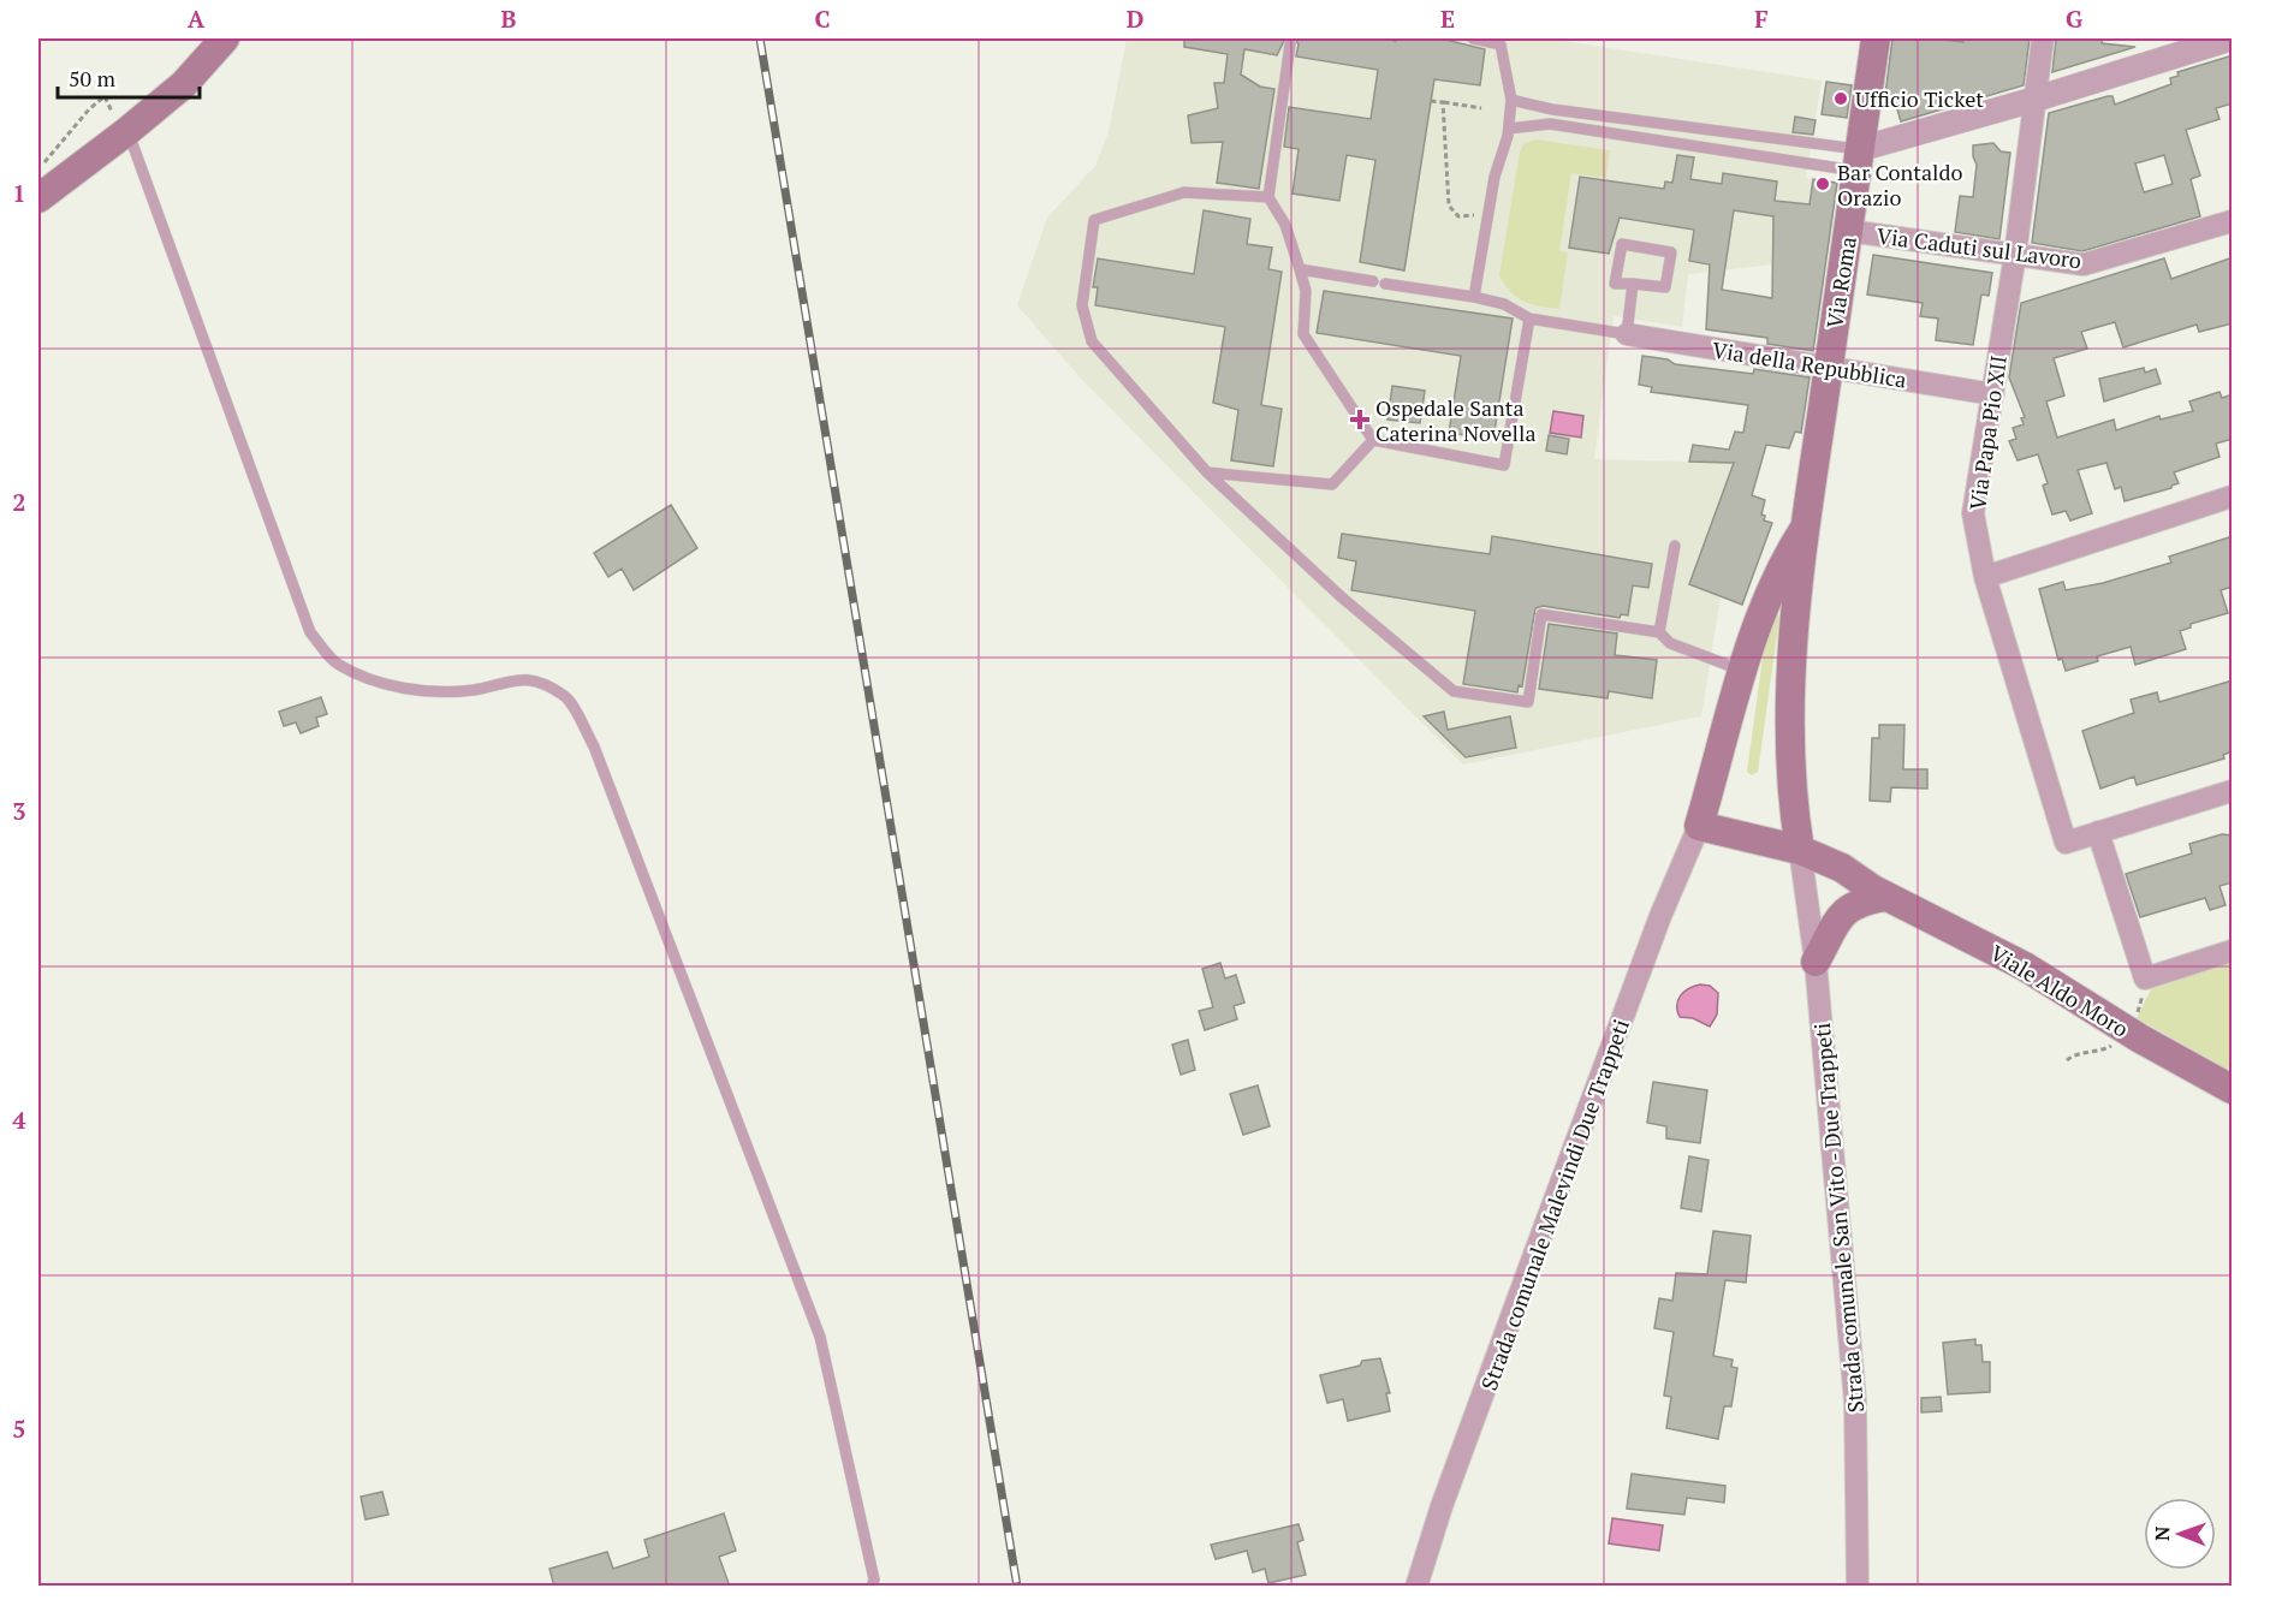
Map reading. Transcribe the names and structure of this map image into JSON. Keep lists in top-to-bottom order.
{
  "streets": {
    "main road": ["Via Roma", "Viale Aldo Moro"],
    "street": [
      "Via Caduti sul Lavoro",
      "Via della Repubblica",
      "Via Papa Pio XII",
      "Strada comunale Malevindi Due Trappeti",
      "Strada comunale San Vito - Due Trappeti"
    ]
  },
  "crossings": [
    ["Via Caduti sul Lavoro", "Via Roma"],
    ["Via Caduti sul Lavoro", "Via Papa Pio XII"],
    ["Via Roma", "Via della Repubblica"],
    ["Via Roma", "Viale Aldo Moro"],
    ["Via Roma", "Strada comunale San Vito - Due Trappeti"],
    ["Via della Repubblica", "Via Papa Pio XII"],
    ["Viale Aldo Moro", "Strada comunale Malevindi Due Trappeti"],
    ["Viale Aldo Moro", "Strada comunale San Vito - Due Trappeti"]
  ],
  "places": {
    "other": ["Ufficio Ticket", "Bar Contaldo Orazio"],
    "health": ["Ospedale Santa Caterina Novella"]
  },
  "scale_bar": "50 m",
  "north": "left",
  "grid": {
    "columns": [
      "A",
      "B",
      "C",
      "D",
      "E",
      "F",
      "G"
    ],
    "rows": [
      "1",
      "2",
      "3",
      "4",
      "5"
    ]
  }
}
